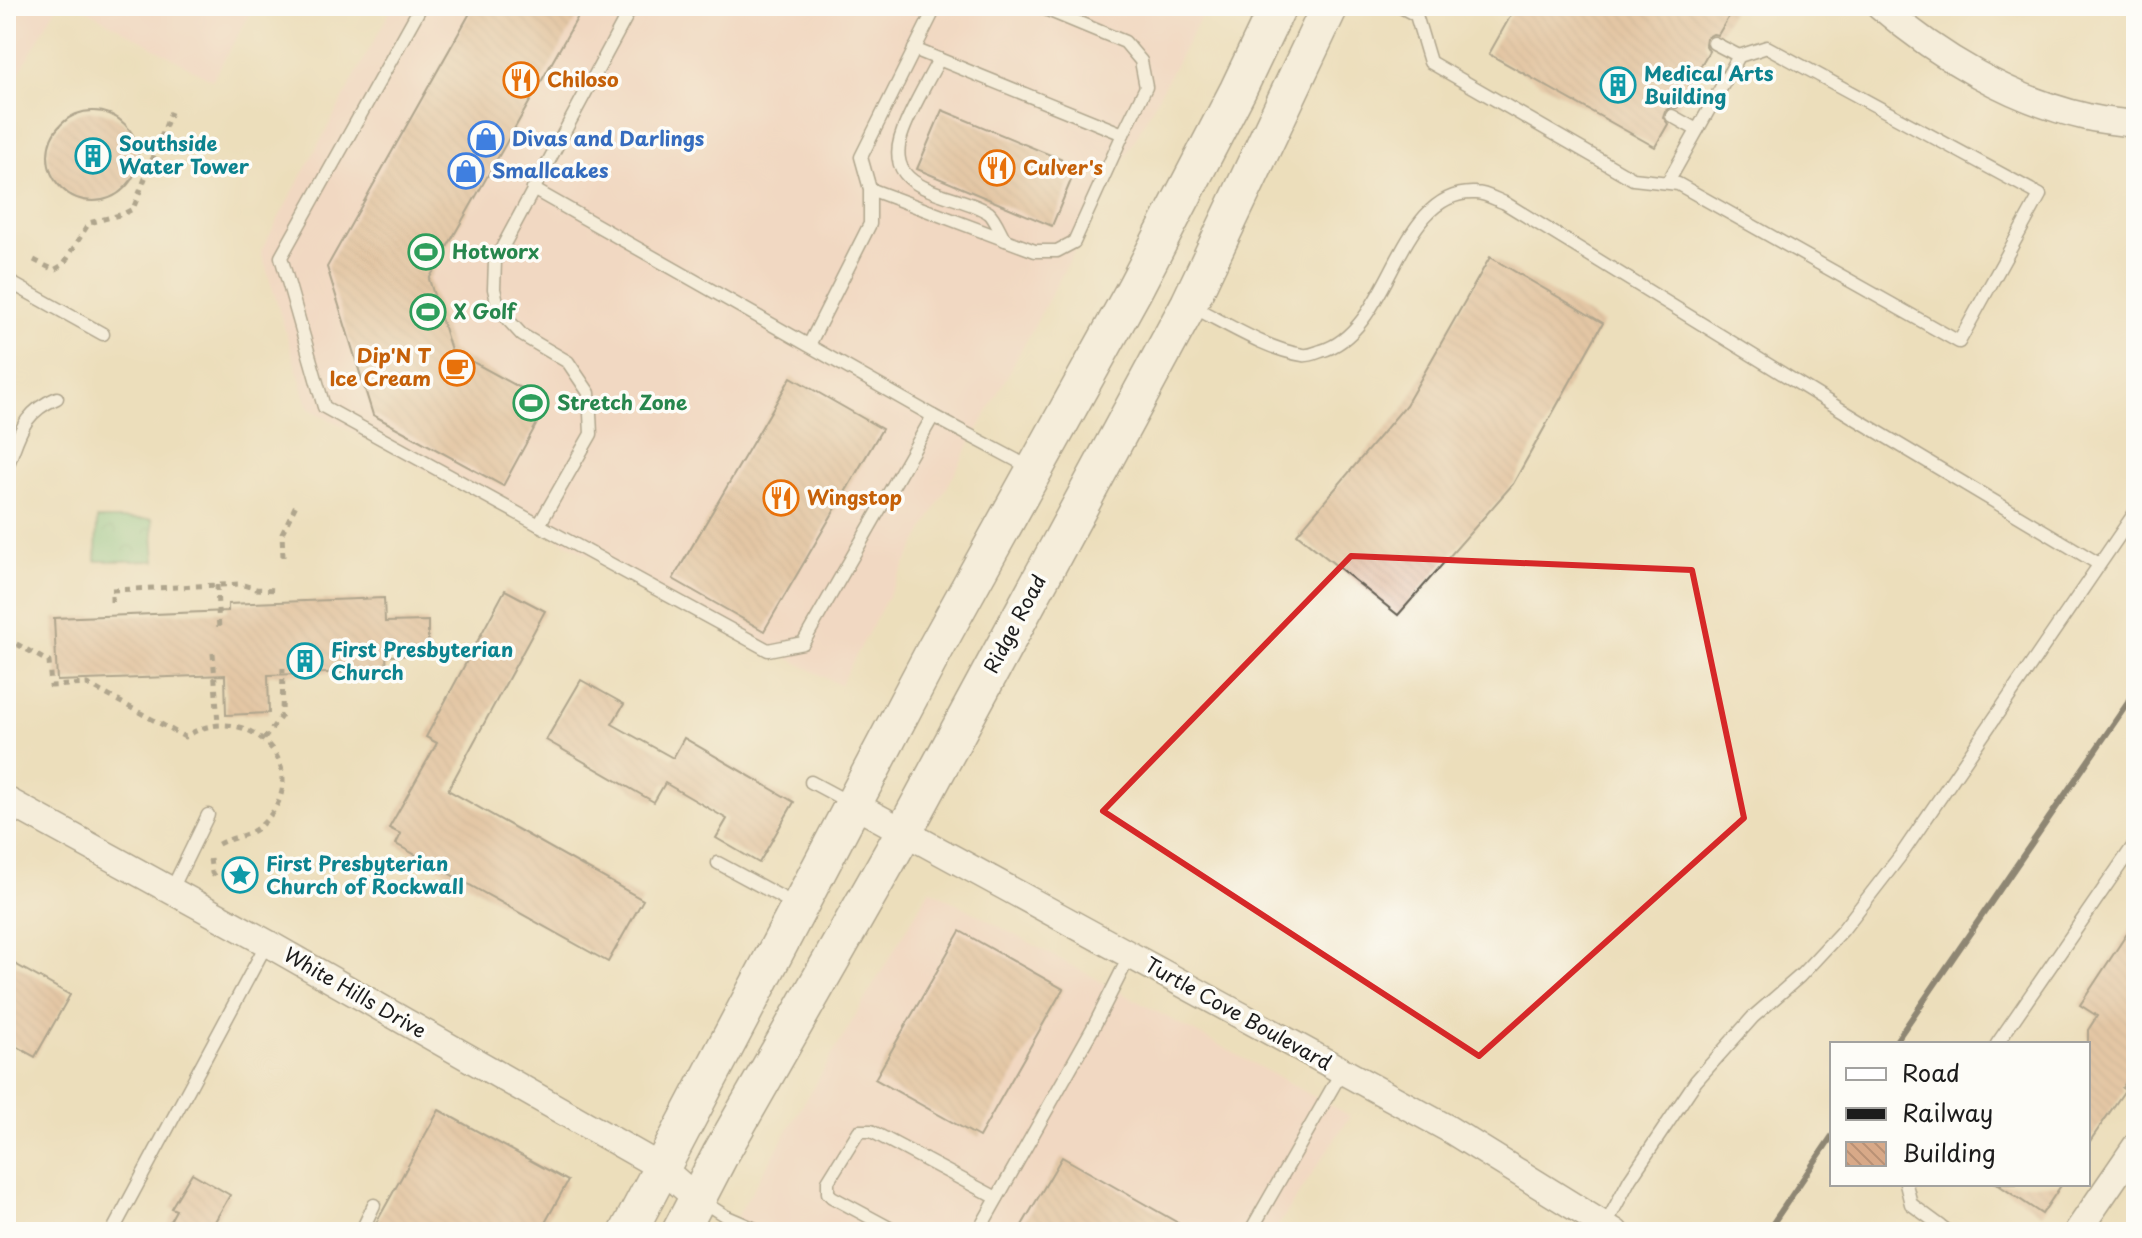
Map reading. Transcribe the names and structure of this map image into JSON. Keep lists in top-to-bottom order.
{
  "streets": {
    "main road": ["Ridge Road"],
    "street": ["White Hills Drive", "Turtle Cove Boulevard"]
  },
  "crossings": [
    ["Ridge Road", "White Hills Drive"],
    ["Ridge Road", "Turtle Cove Boulevard"]
  ],
  "places": {
    "restaurant": ["Chiloso", "Culver's", "Wingstop"],
    "building": ["Medical Arts Building", "Southside Water Tower", "First Presbyterian Church"],
    "shop": ["Divas and Darlings", "Smallcakes"],
    "sports": ["Hotworx", "X Golf", "Stretch Zone"],
    "cafe": ["Dip'N T Ice Cream"],
    "place": ["First Presbyterian Church of Rockwall"]
  },
  "legend": ["Road", "Railway", "Building"]
}
